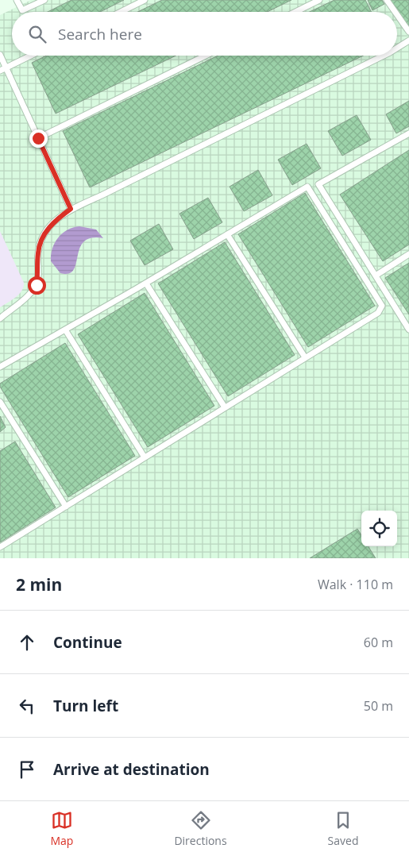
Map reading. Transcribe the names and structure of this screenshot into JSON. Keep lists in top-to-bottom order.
{
  "page": {
    "search": "Search here",
    "heading": ["2 min", "Walk · 110 m"],
    "list": [
      ["Continue", "60 m"],
      ["Turn left", "50 m"],
      "Arrive at destination"
    ],
    "nav": ["Map", "Directions", "Saved"]
  }
}
